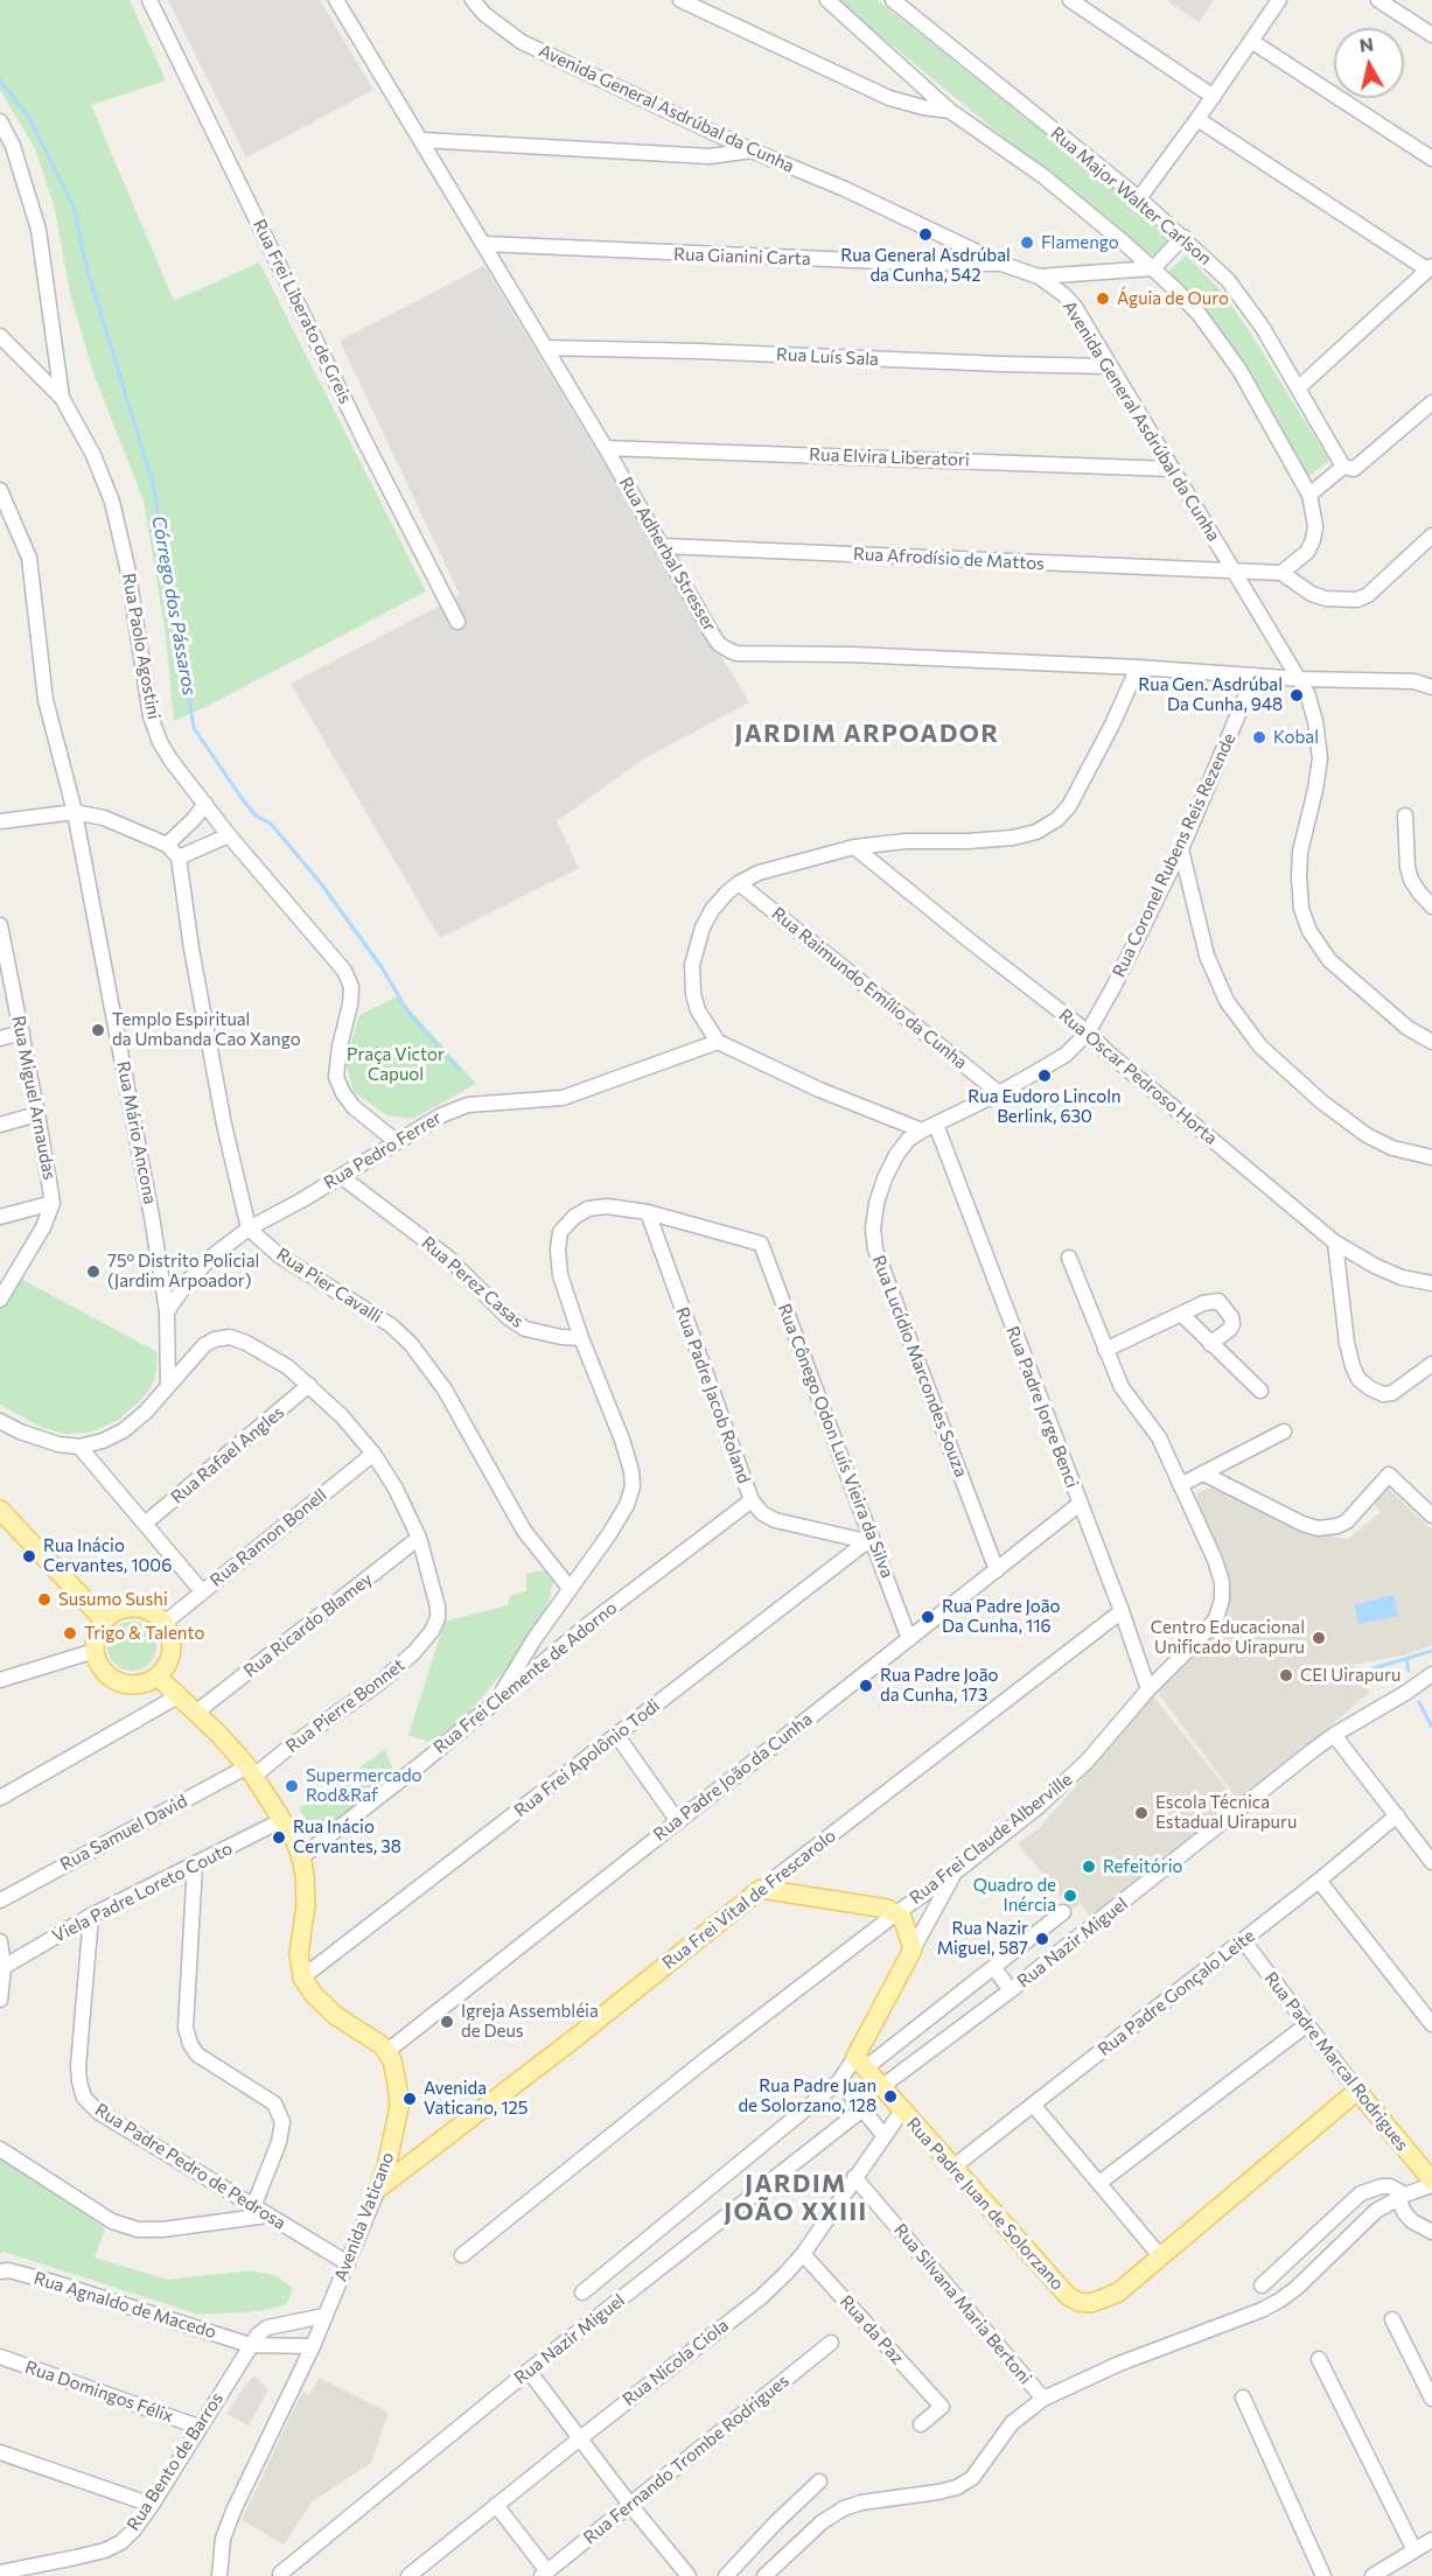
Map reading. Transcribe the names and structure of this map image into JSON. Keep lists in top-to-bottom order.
{
  "streets": {
    "main road": [
      "Rua Frei Vital de Frescarolo",
      "Rua Padre Marcal Rodrigues",
      "Rua Padre Juan de Solorzano",
      "Avenida Vaticano"
    ],
    "street": [
      "Avenida General Asdrúbal da Cunha",
      "Rua Major Walter Carlson",
      "Rua Gianini Carta",
      "Rua Frei Liberato de Greis",
      "Rua Luís Sala",
      "Rua Elvira Liberatori",
      "Rua Adherbal Stresser",
      "Rua Afrodísio de Mattos",
      "Rua Paolo Agostini",
      "Rua Coronel Rubens Reis Rezende",
      "Rua Raimundo Emílio da Cunha",
      "Rua Oscar Pedroso Horta",
      "Rua Miguel Arnaudas",
      "Rua Mário Ancona",
      "Rua Pedro Ferrer",
      "Rua Perez Casas",
      "Rua Pier Cavalli",
      "Rua Lucídio Marcondes Souza",
      "Rua Padre Jacob Roland",
      "Rua Padre Jorge Benci",
      "Rua Cônego Odon Luís Vieira da Silva",
      "Rua Rafael Angles",
      "Rua Ramon Bonell",
      "Rua Ricardo Blamey",
      "Rua Frei Clemente de Adorno",
      "Rua Pierre Bonnet",
      "Rua Frei Apolônio Todi",
      "Rua Padre João da Cunha",
      "Rua Samuel David",
      "Rua Frei Claude Alberville",
      "Viela Padre Loreto Couto",
      "Rua Nazir Miguel",
      "Rua Padre Gonçalo Leite",
      "Rua Padre Pedro de Pedrosa",
      "Rua Silvana Maria Bertoni",
      "Rua Agnaldo de Macedo",
      "Rua da Paz",
      "Rua Nicola Ciola",
      "Rua Domingos Félix",
      "Rua Fernando Trombe Rodrigues",
      "Rua Bento de Barros"
    ]
  },
  "crossings": [
    ["Avenida General Asdrúbal da Cunha", "Rua Gianini Carta"],
    ["Avenida General Asdrúbal da Cunha", "Rua Luís Sala"],
    ["Avenida General Asdrúbal da Cunha", "Rua Elvira Liberatori"],
    ["Avenida General Asdrúbal da Cunha", "Rua Adherbal Stresser"],
    ["Avenida General Asdrúbal da Cunha", "Rua Afrodísio de Mattos"],
    ["Rua Gianini Carta", "Rua Adherbal Stresser"],
    ["Rua Luís Sala", "Rua Adherbal Stresser"],
    ["Rua Elvira Liberatori", "Rua Adherbal Stresser"],
    ["Rua Adherbal Stresser", "Rua Afrodísio de Mattos"],
    ["Rua Adherbal Stresser", "Rua Coronel Rubens Reis Rezende"],
    ["Rua Paolo Agostini", "Rua Pedro Ferrer"],
    ["Rua Coronel Rubens Reis Rezende", "Rua Raimundo Emílio da Cunha"],
    ["Rua Coronel Rubens Reis Rezende", "Rua Oscar Pedroso Horta"],
    ["Rua Coronel Rubens Reis Rezende", "Rua Lucídio Marcondes Souza"],
    ["Rua Raimundo Emílio da Cunha", "Rua Lucídio Marcondes Souza"],
    ["Rua Mário Ancona", "Rua Pedro Ferrer"],
    ["Rua Mário Ancona", "Rua Pierre Bonnet"],
    ["Rua Pedro Ferrer", "Rua Perez Casas"],
    ["Rua Pedro Ferrer", "Rua Pier Cavalli"],
    ["Rua Lucídio Marcondes Souza", "Rua Padre Jorge Benci"],
    ["Rua Lucídio Marcondes Souza", "Rua Padre João da Cunha"],
    ["Rua Padre Jacob Roland", "Rua Cônego Odon Luís Vieira da Silva"],
    ["Rua Padre Jacob Roland", "Rua Frei Clemente de Adorno"],
    ["Rua Padre Jacob Roland", "Rua Frei Apolônio Todi"],
    ["Rua Padre Jorge Benci", "Rua Padre João da Cunha"],
    ["Rua Padre Jorge Benci", "Rua Frei Claude Alberville"],
    ["Rua Padre Jorge Benci", "Rua Frei Vital de Frescarolo"],
    ["Rua Cônego Odon Luís Vieira da Silva", "Rua Frei Apolônio Todi"],
    ["Rua Cônego Odon Luís Vieira da Silva", "Rua Padre João da Cunha"],
    ["Rua Rafael Angles", "Rua Pierre Bonnet"],
    ["Rua Ramon Bonell", "Rua Pierre Bonnet"],
    ["Rua Ricardo Blamey", "Rua Pierre Bonnet"],
    ["Rua Pierre Bonnet", "Rua Samuel David"],
    ["Rua Padre João da Cunha", "Avenida Vaticano"],
    ["Viela Padre Loreto Couto", "Rua Padre Pedro de Pedrosa"],
    ["Rua Frei Vital de Frescarolo", "Avenida Vaticano"],
    ["Rua Nazir Miguel", "Rua Padre Juan de Solorzano"],
    ["Rua Padre Gonçalo Leite", "Rua Padre Marcal Rodrigues"],
    ["Rua Padre Gonçalo Leite", "Rua Padre Juan de Solorzano"],
    ["Rua Padre Marcal Rodrigues", "Rua Padre Juan de Solorzano"],
    ["Rua Padre Pedro de Pedrosa", "Avenida Vaticano"],
    ["Rua Padre Juan de Solorzano", "Rua Nicola Ciola"],
    ["Avenida Vaticano", "Rua Bento de Barros"],
    ["Rua Silvana Maria Bertoni", "Rua Nicola Ciola"],
    ["Rua Agnaldo de Macedo", "Rua Bento de Barros"],
    ["Rua da Paz", "Rua Nicola Ciola"],
    ["Rua Domingos Félix", "Rua Bento de Barros"]
  ],
  "districts": ["JARDIM ARPOADOR", "JARDIM JOÃO XXIII"],
  "water": ["Córrego dos Pássaros"],
  "parks": ["Praça Victor Capuol"],
  "places": [
    "Rua General Asdrúbal da Cunha, 542",
    "Flamengo",
    "Águia de Ouro",
    "Rua Gen. Asdrúbal Da Cunha, 948",
    "Kobal",
    "Templo Espiritual da Umbanda Cao Xango",
    "Rua Eudoro Lincoln Berlink, 630",
    "75º Distrito Policial (Jardim Arpoador)",
    "Rua Inácio Cervantes, 1006",
    "Susumo Sushi",
    "Rua Padre João Da Cunha, 116",
    "Trigo & Talento",
    "Centro Educacional Unificado Uirapuru",
    "CEI Uirapuru",
    "Rua Padre João da Cunha, 173",
    "Supermercado Rod&Raf",
    "Escola Técnica Estadual Uirapuru",
    "Rua Inácio Cervantes, 38",
    "Refeitório",
    "Quadro de Inércia",
    "Rua Nazir Miguel, 587",
    "Igreja Assembléia de Deus",
    "Rua Padre Juan de Solorzano, 128",
    "Avenida Vaticano, 125"
  ],
  "north": "top"
}
